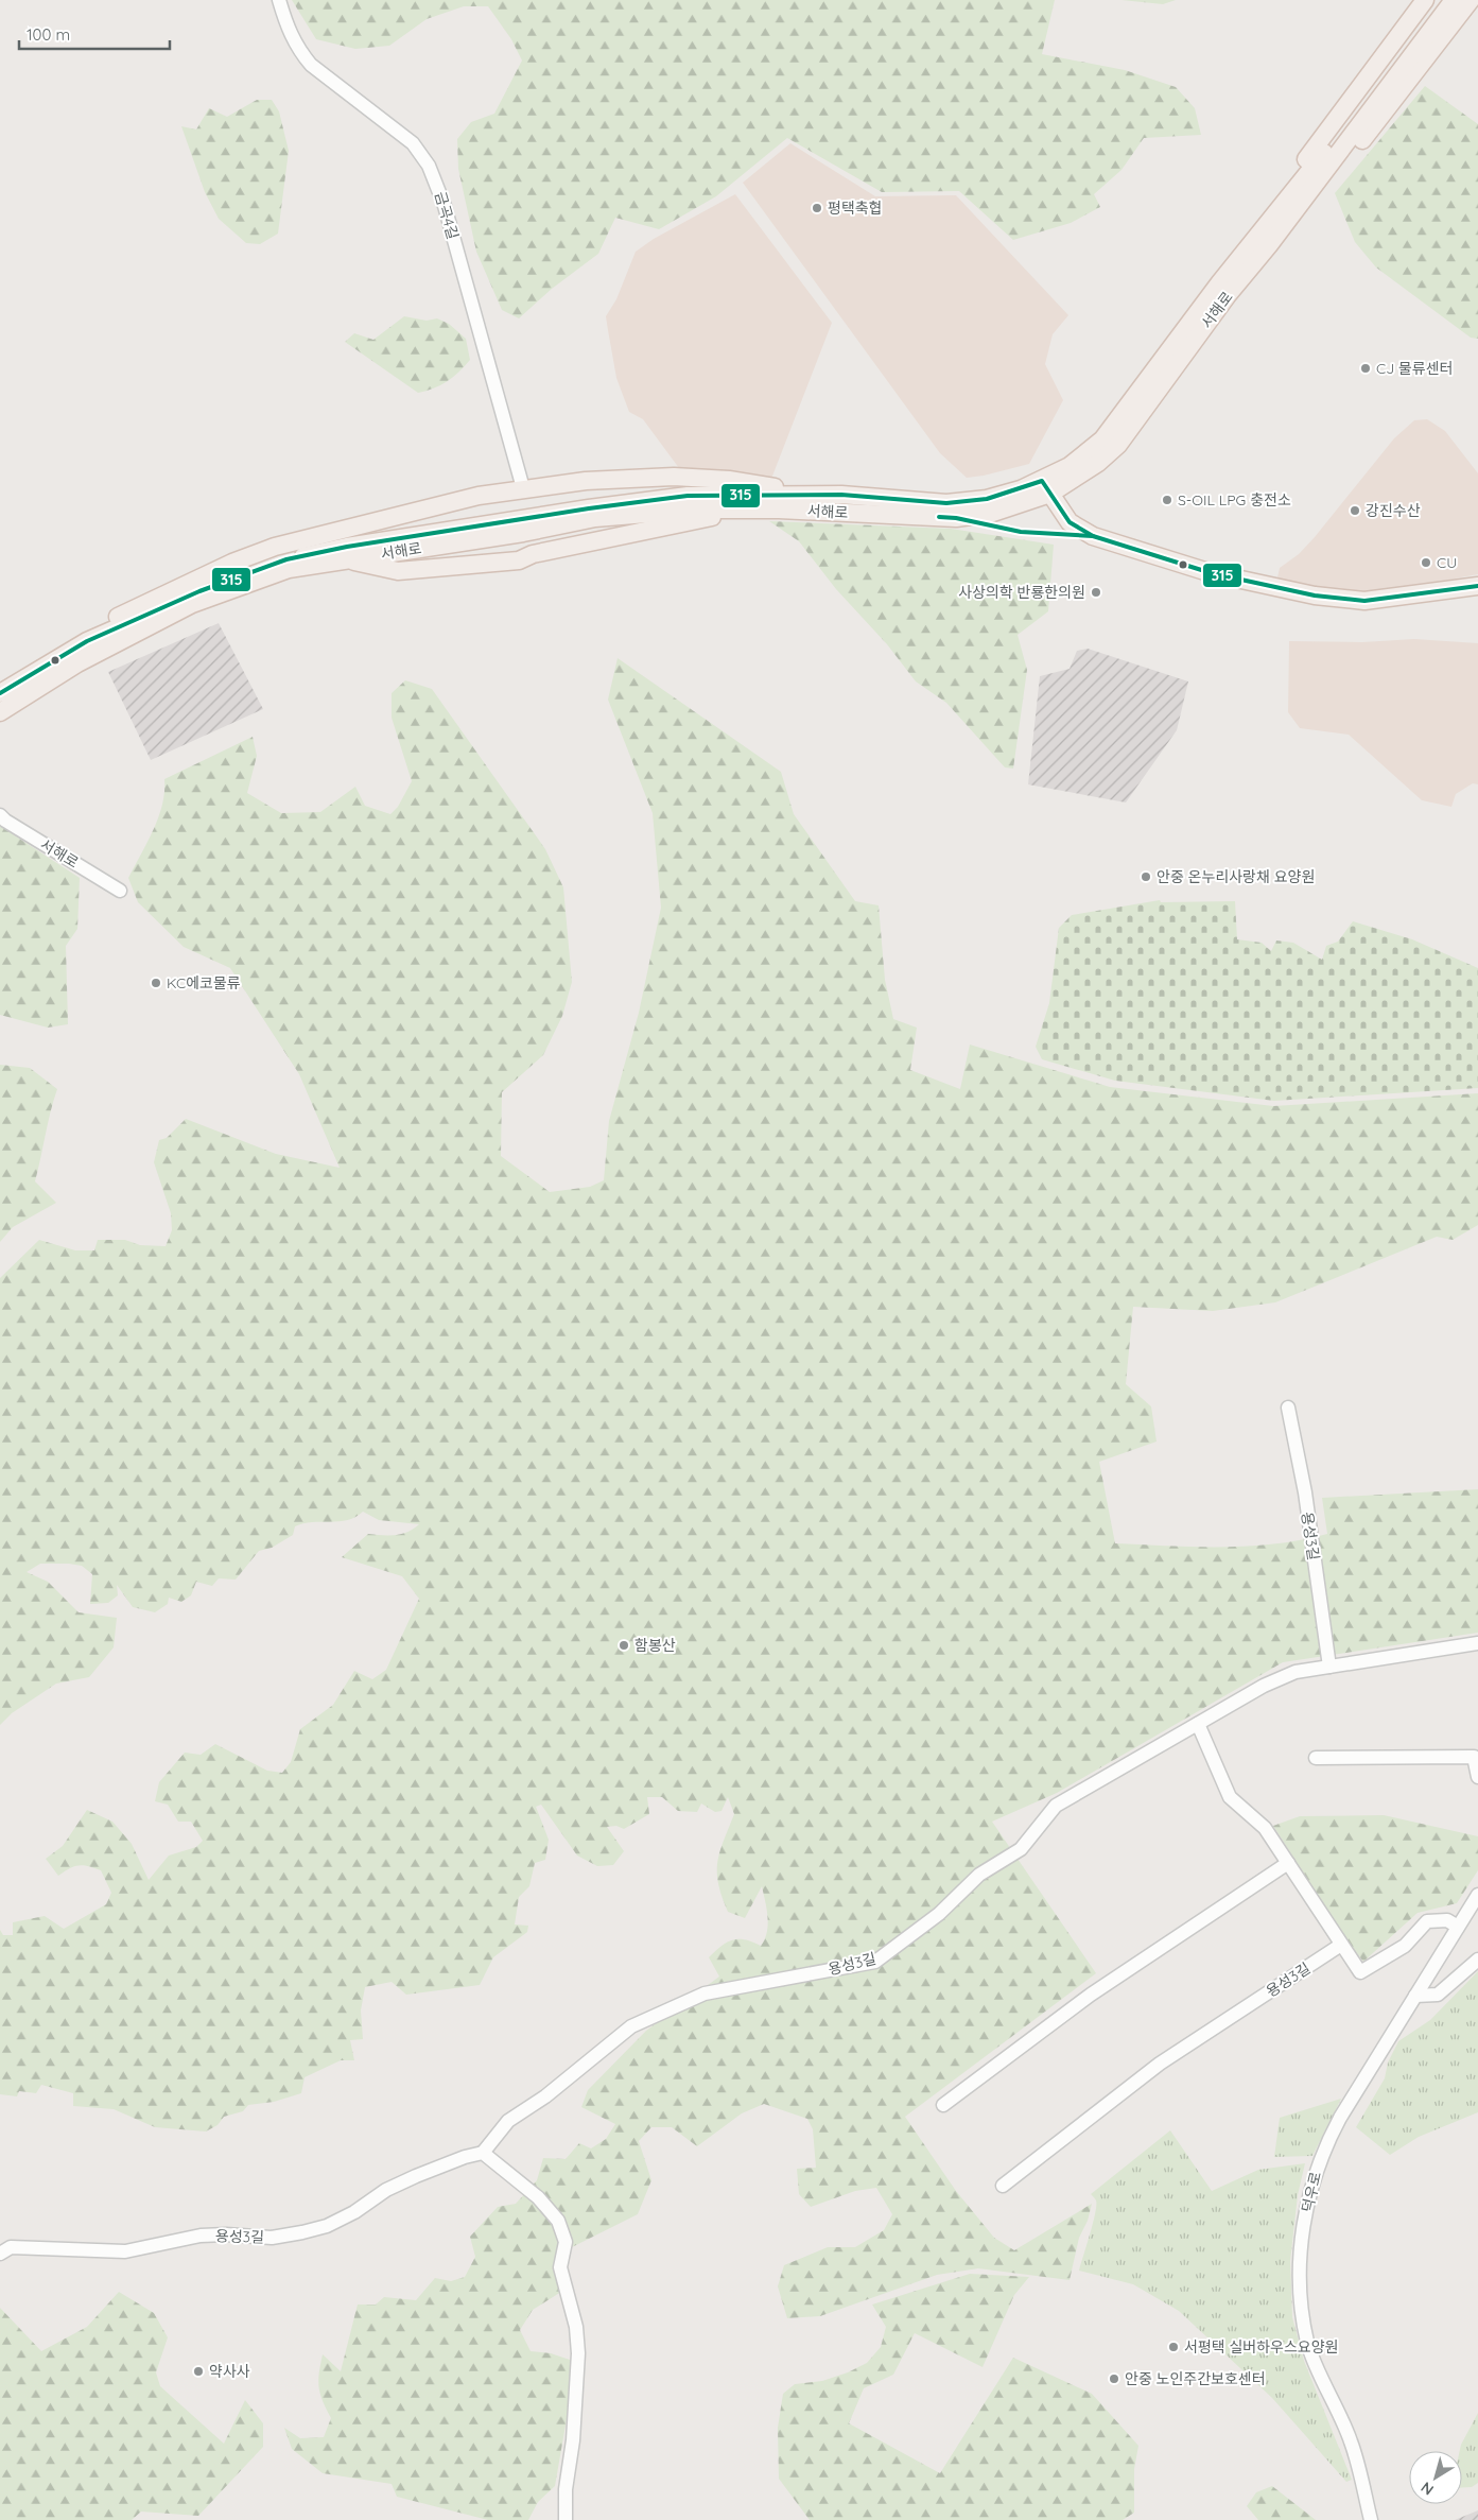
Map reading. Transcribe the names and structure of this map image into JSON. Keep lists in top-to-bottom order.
{
  "streets": {
    "main road": ["서해로"],
    "street": ["금곡4길", "용성3길", "덕우로"]
  },
  "places": [
    "평택축협",
    "CJ 물류센터",
    "S-OIL LPG 충전소",
    "강진수산",
    "CU",
    "사상의학 반룡한의원",
    "안중 온누리사랑채 요양원",
    "KC에코물류",
    "함봉산",
    "서평택 실버하우스요양원",
    "약사사",
    "안중 노인주간보호센터"
  ],
  "lines": ["transit line 315"],
  "scale_bar": "100 m",
  "north": "bottom left"
}
